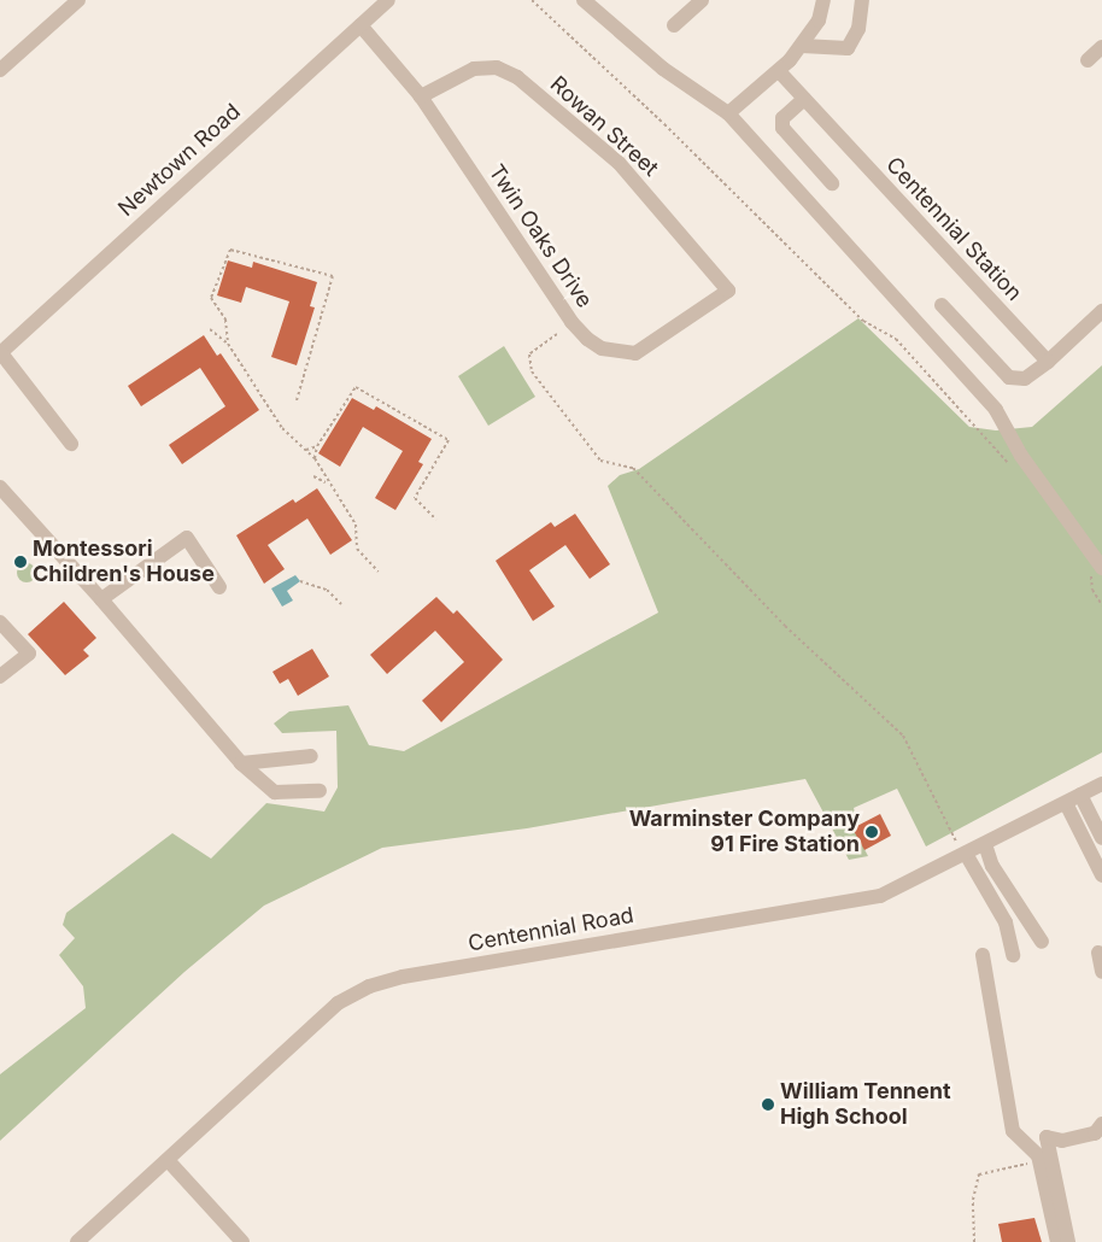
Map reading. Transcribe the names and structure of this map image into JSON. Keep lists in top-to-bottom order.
{
  "streets": {
    "street": [
      "Rowan Street",
      "Newtown Road",
      "Centennial Station",
      "Twin Oaks Drive",
      "Centennial Road"
    ]
  },
  "crossings": [
    ["Rowan Street", "Twin Oaks Drive"],
    ["Newtown Road", "Twin Oaks Drive"]
  ],
  "places": ["Montessori Children's House", "Warminster Company 91 Fire Station", "William Tennent High School"]
}
